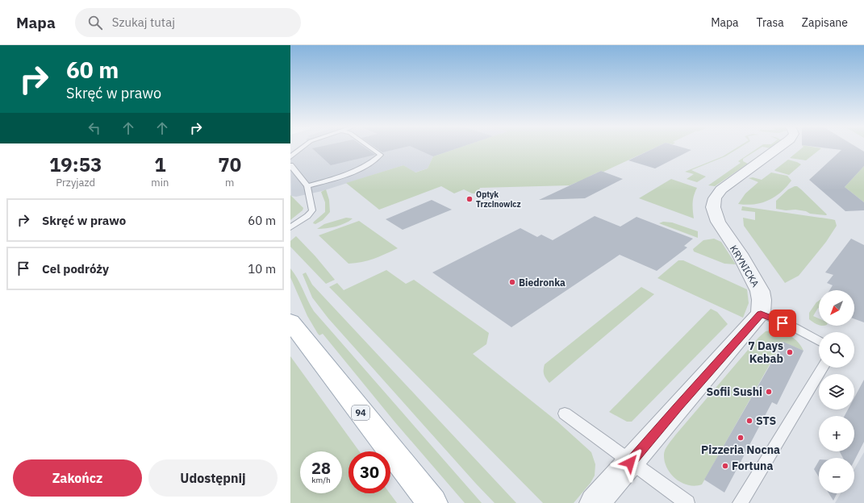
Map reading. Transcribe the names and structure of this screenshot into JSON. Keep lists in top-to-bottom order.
{
  "streets": {
    "main road": ["94"],
    "street": ["KRYNICKA"]
  },
  "places": [
    "Optyk Trzcinowicz",
    "Biedronka",
    "7 Days Kebab",
    "Sofii Sushi",
    "STS",
    "Pizzeria Nocna",
    "Fortuna"
  ],
  "north": "bottom left",
  "page": {
    "header": "Mapa",
    "search": "Szukaj tutaj",
    "nav": ["Mapa", "Trasa", "Zapisane"],
    "turn": ["60 m", "Skręć w prawo"],
    "eta": [
      "19:53",
      "Przyjazd",
      "1",
      "min",
      "70",
      "m"
    ],
    "list": [
      {
        "name": "Skręć w prawo",
        "value": "60 m"
      },
      {
        "name": "Cel podróży",
        "value": "10 m"
      }
    ],
    "map_buttons": ["+", "−"],
    "speed": "28 km/h",
    "limit": "30",
    "buttons": ["Zakończ", "Udostępnij"]
  }
}
